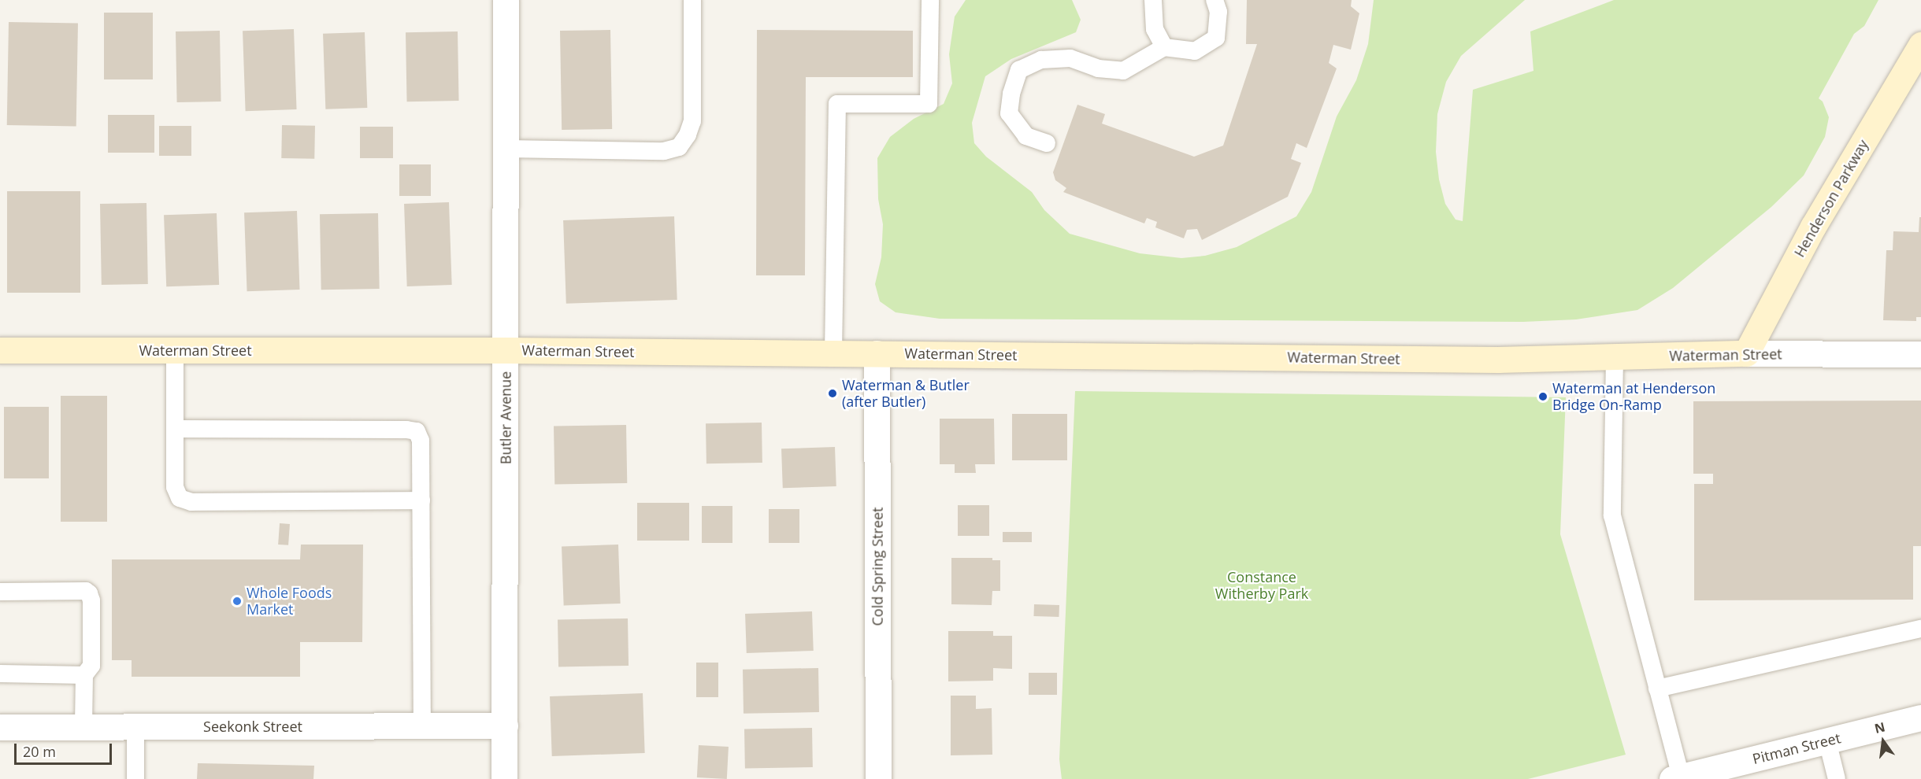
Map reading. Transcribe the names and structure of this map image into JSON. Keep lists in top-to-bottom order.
{
  "streets": {
    "main road": ["Henderson Parkway", "Waterman Street"],
    "street": [
      "Butler Avenue",
      "Cold Spring Street",
      "Seekonk Street",
      "Pitman Street"
    ]
  },
  "crossings": [
    ["Henderson Parkway", "Waterman Street"],
    ["Waterman Street", "Butler Avenue"],
    ["Waterman Street", "Cold Spring Street"],
    ["Butler Avenue", "Seekonk Street"]
  ],
  "parks": ["Constance Witherby Park"],
  "places": ["Waterman & Butler (after Butler)", "Waterman at Henderson Bridge On-Ramp", "Whole Foods Market"],
  "scale_bar": "20 m",
  "north": "top"
}
